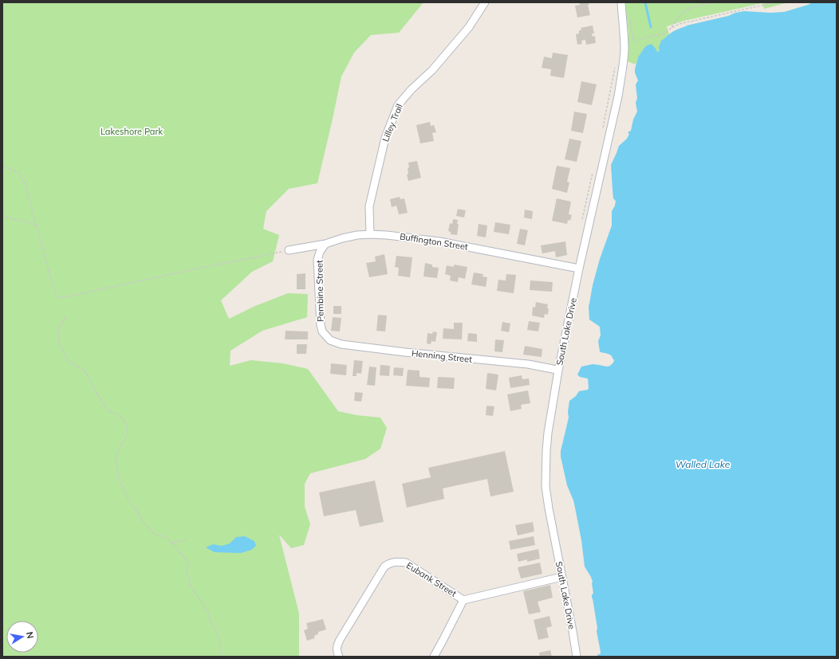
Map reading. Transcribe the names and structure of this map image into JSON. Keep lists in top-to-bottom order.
{
  "streets": {
    "street": [
      "Lilley Trail",
      "Buffington Street",
      "Pembine Street",
      "South Lake Drive",
      "Henning Street",
      "Eubank Street"
    ]
  },
  "crossings": [
    ["Lilley Trail", "Buffington Street"],
    ["Buffington Street", "Pembine Street"],
    ["Buffington Street", "South Lake Drive"],
    ["Pembine Street", "Henning Street"],
    ["South Lake Drive", "Henning Street"],
    ["South Lake Drive", "Eubank Street"]
  ],
  "water": ["Walled Lake"],
  "parks": ["Lakeshore Park"],
  "north": "right"
}
